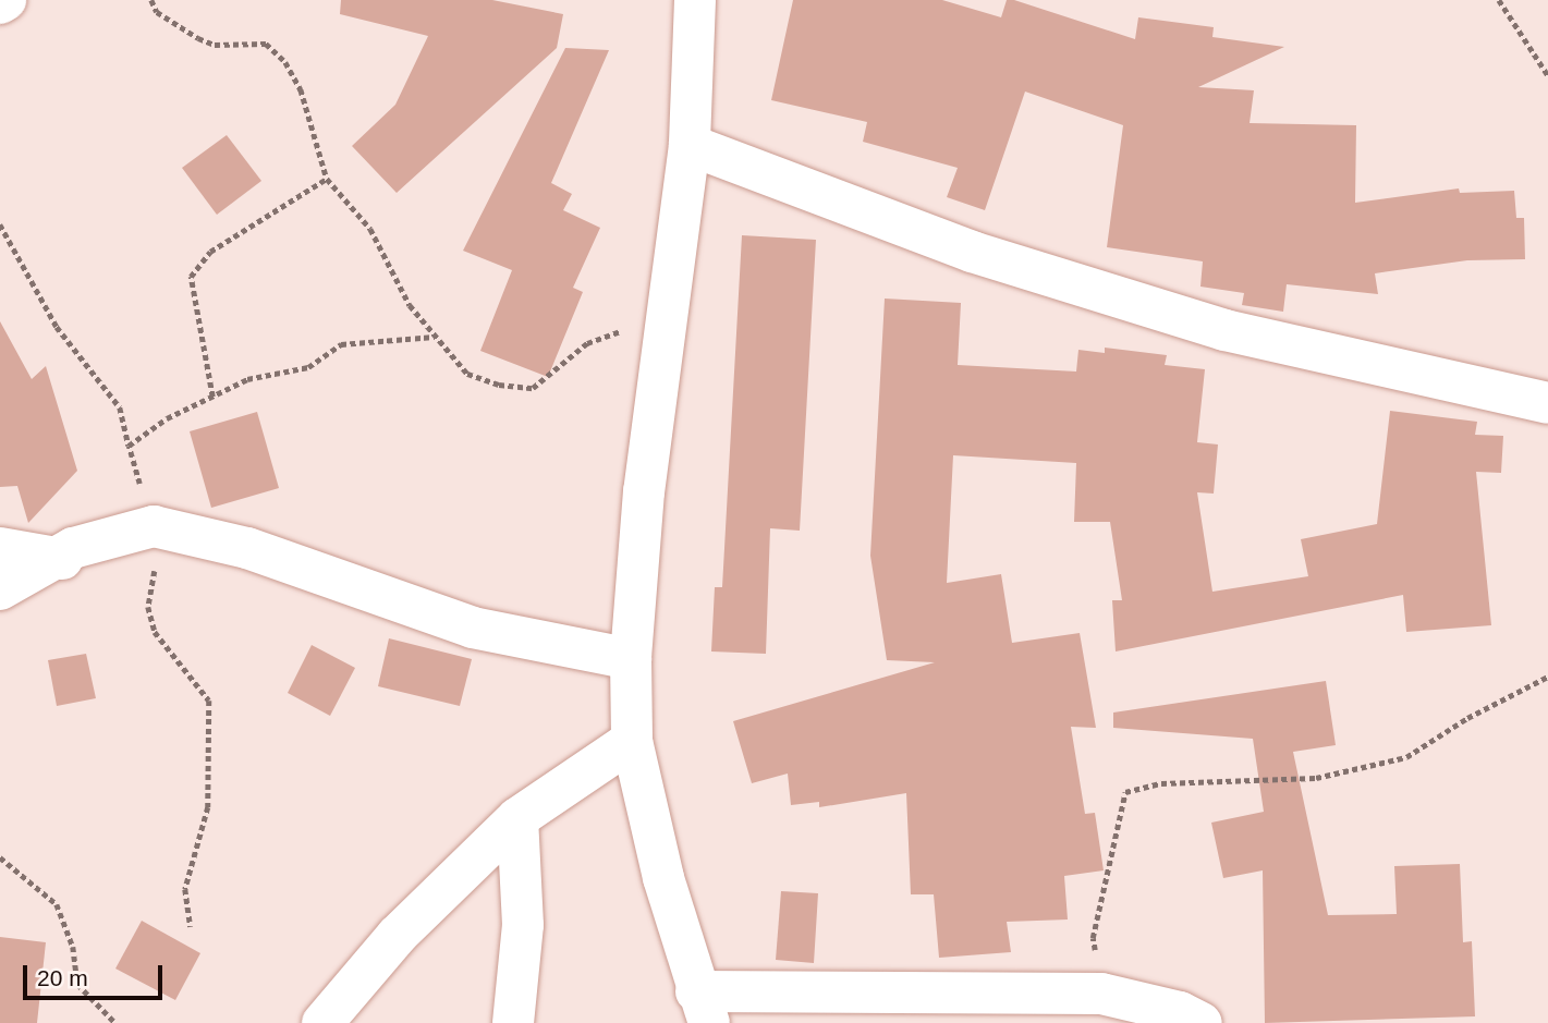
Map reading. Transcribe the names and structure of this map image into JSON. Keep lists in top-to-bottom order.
{
  "scale_bar": "20 m"
}
